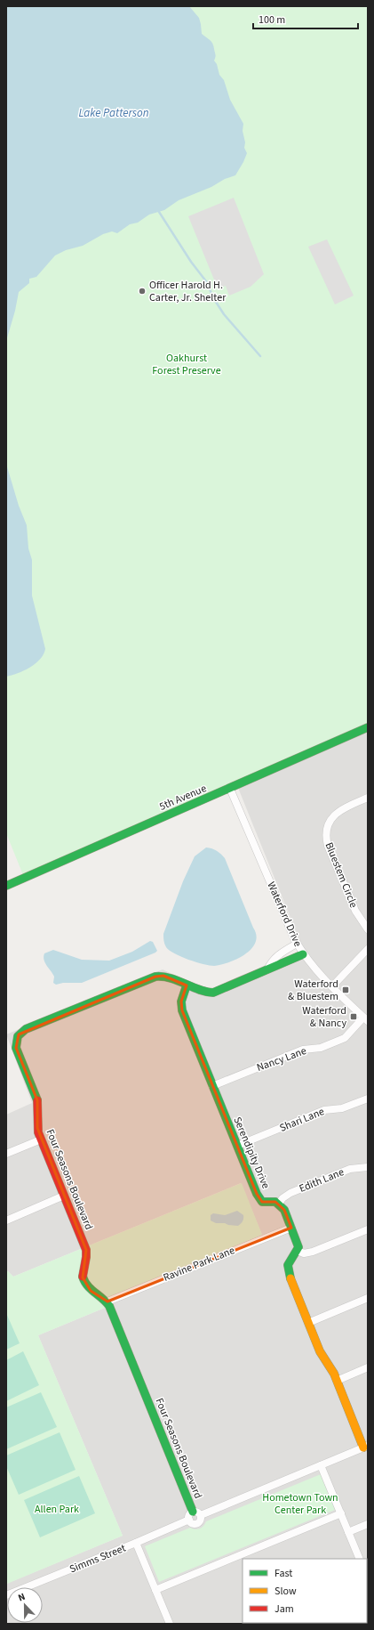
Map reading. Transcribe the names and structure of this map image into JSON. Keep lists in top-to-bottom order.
{
  "streets": {
    "street": [
      "5th Avenue",
      "Bluestem Circle",
      "Waterford Drive",
      "Nancy Lane",
      "Shari Lane",
      "Serendipity Drive",
      "Four Seasons Boulevard",
      "Edith Lane",
      "Ravine Park Lane",
      "Simms Street"
    ]
  },
  "crossings": [
    ["5th Avenue", "Waterford Drive"],
    ["Waterford Drive", "Nancy Lane"],
    ["Waterford Drive", "Four Seasons Boulevard"],
    ["Nancy Lane", "Serendipity Drive"],
    ["Shari Lane", "Serendipity Drive"],
    ["Serendipity Drive", "Four Seasons Boulevard"],
    ["Serendipity Drive", "Edith Lane"],
    ["Four Seasons Boulevard", "Ravine Park Lane"],
    ["Four Seasons Boulevard", "Simms Street"]
  ],
  "water": ["Lake Patterson"],
  "parks": ["Oakhurst Forest Preserve", "Hometown Town Center Park", "Allen Park"],
  "places": {
    "other": ["Officer Harold H. Carter, Jr. Shelter"],
    "transit": ["Waterford & Bluestem", "Waterford & Nancy"]
  },
  "legend": ["Fast", "Slow", "Jam"],
  "scale_bar": "100 m",
  "north": "top"
}
